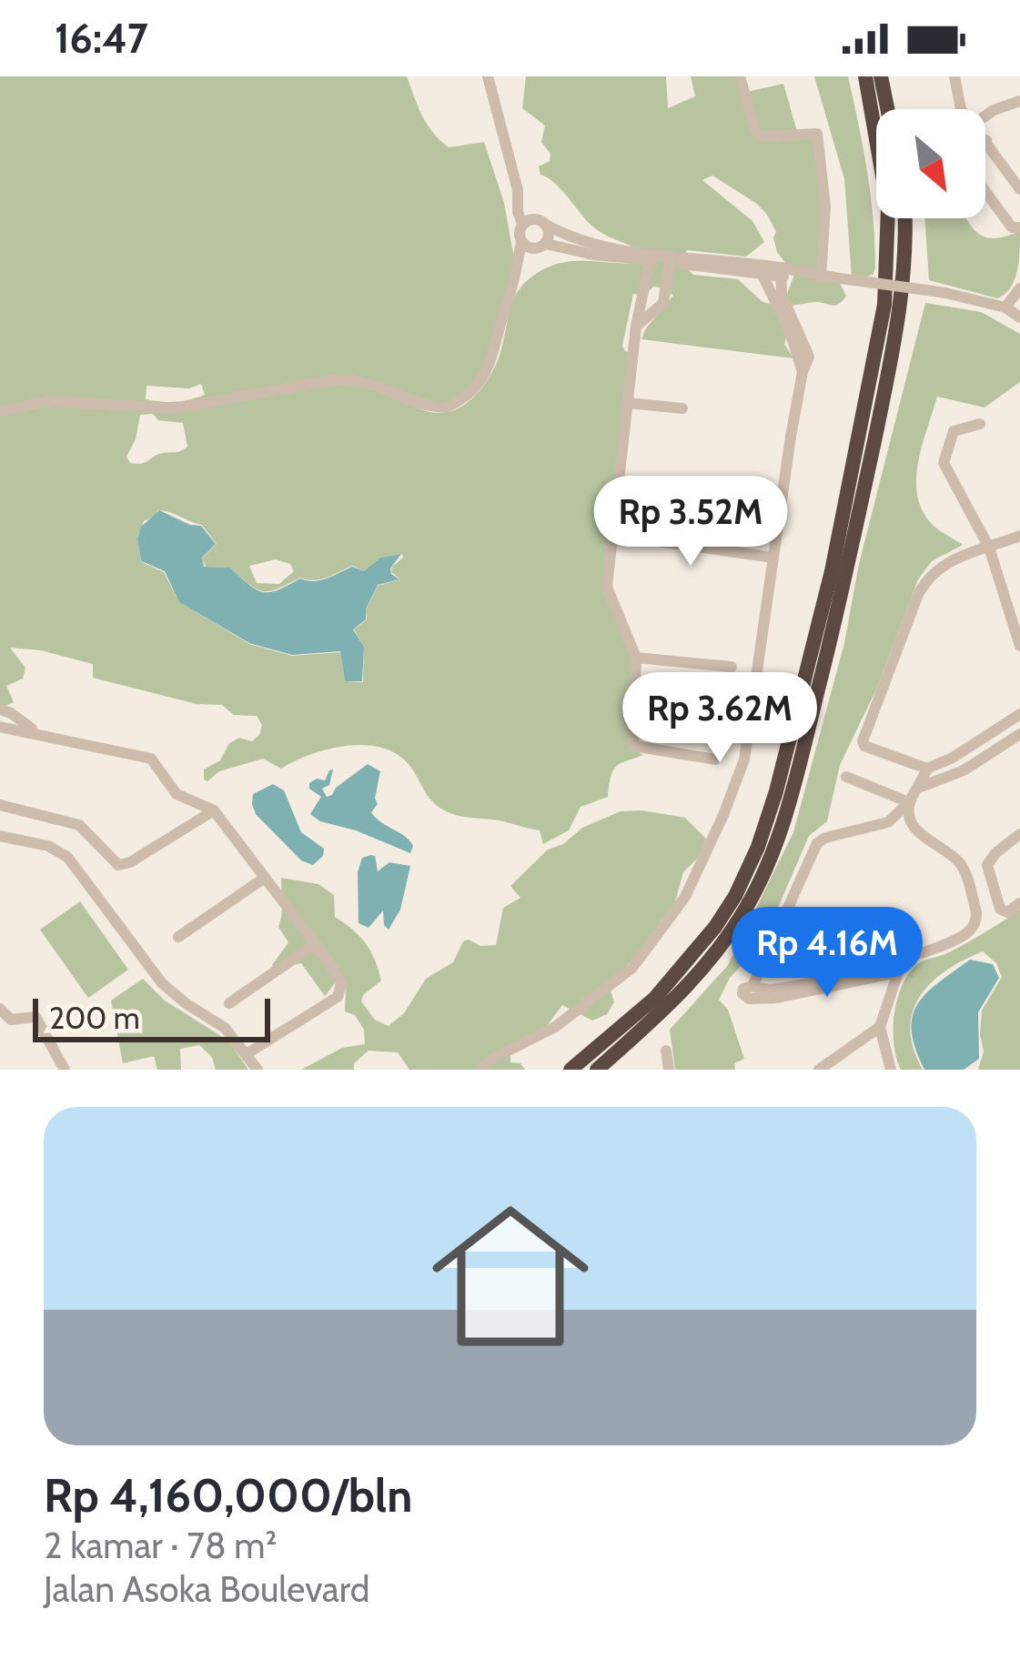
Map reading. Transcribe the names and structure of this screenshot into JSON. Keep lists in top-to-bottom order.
{
  "scale_bar": "200 m",
  "north": "bottom right",
  "page": {
    "status": "16:47",
    "price": ["Rp 3.52M", "Rp 3.62M", "Rp 4.16M"],
    "scale": "200 m",
    "list": [
      {
        "name": "Rp 4,160,000/bln",
        "note": "2 kamar · 78 m² · Jalan Asoka Boulevard"
      }
    ]
  }
}
